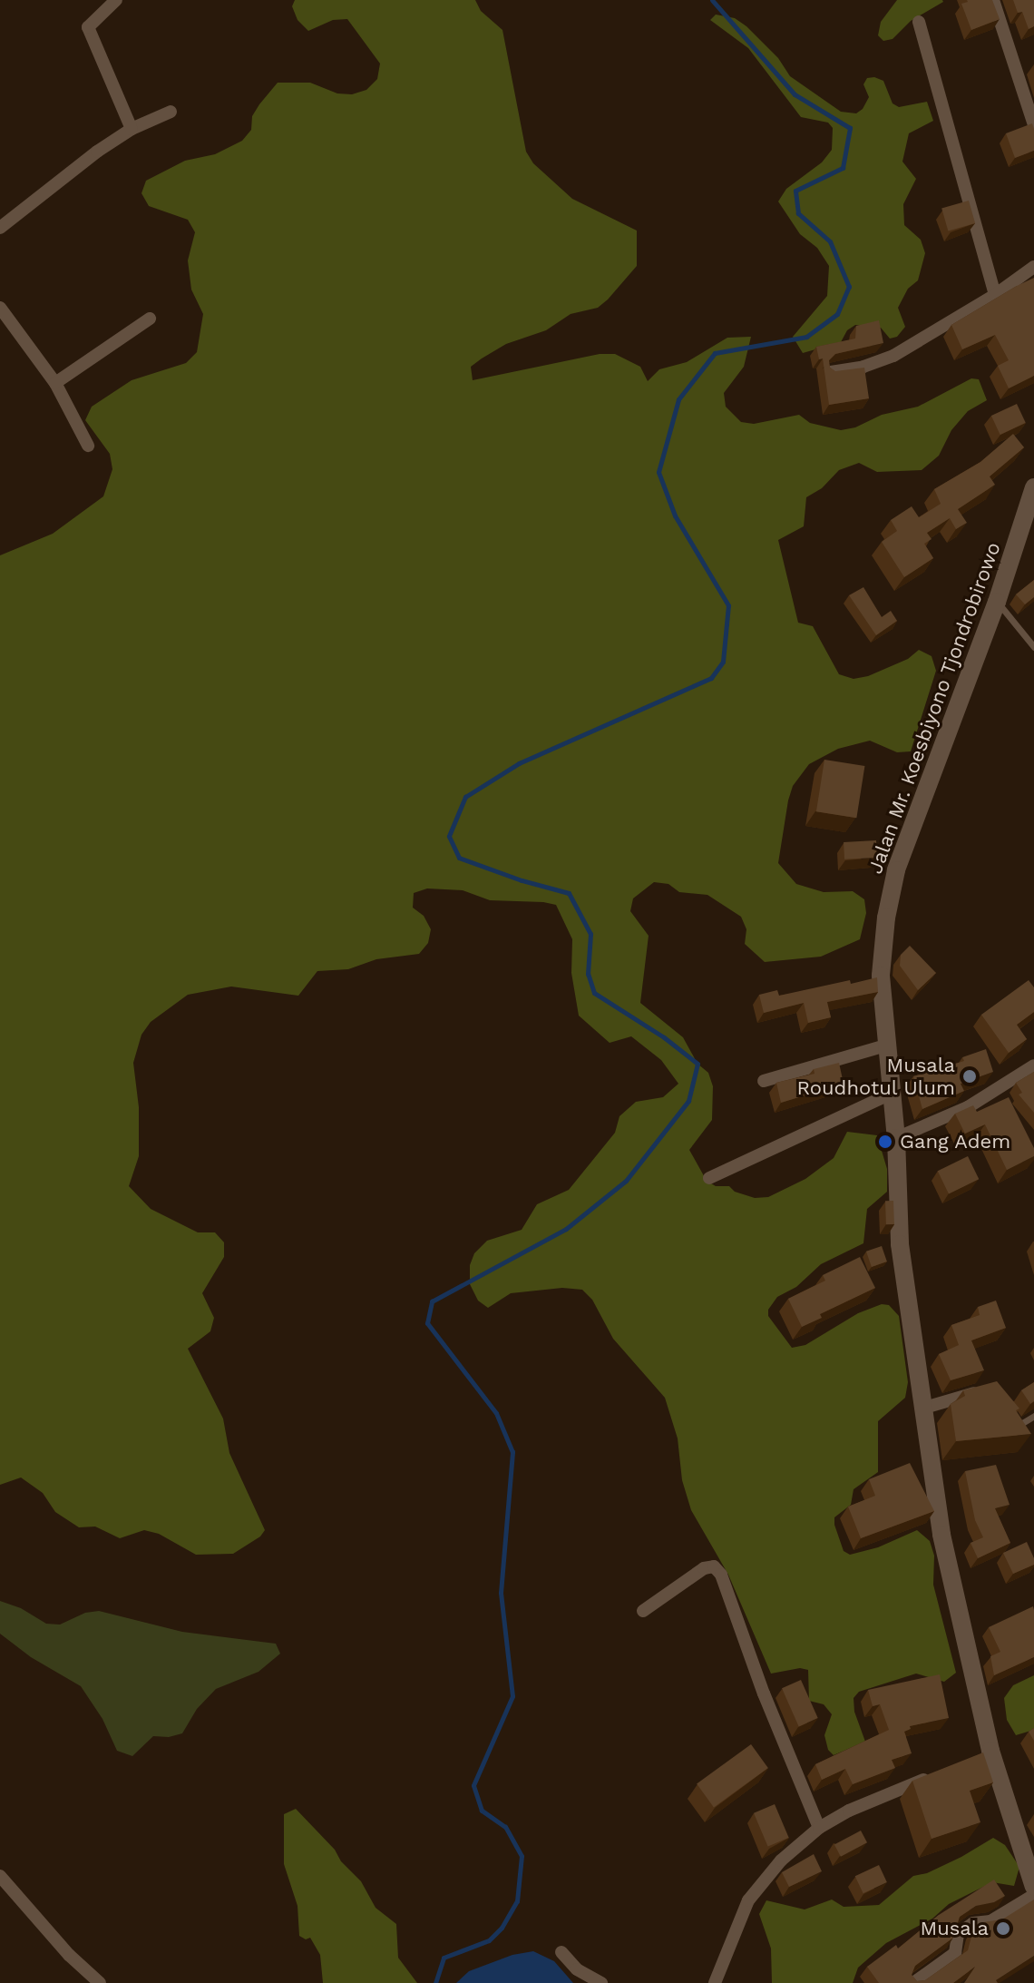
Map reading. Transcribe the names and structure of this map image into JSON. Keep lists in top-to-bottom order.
{
  "streets": {
    "main road": ["Jalan Mr. Koesbiyono Tjondrobirowo"]
  },
  "places": ["Musala Roudhotul Ulum", "Gang Adem", "Musala"]
}
